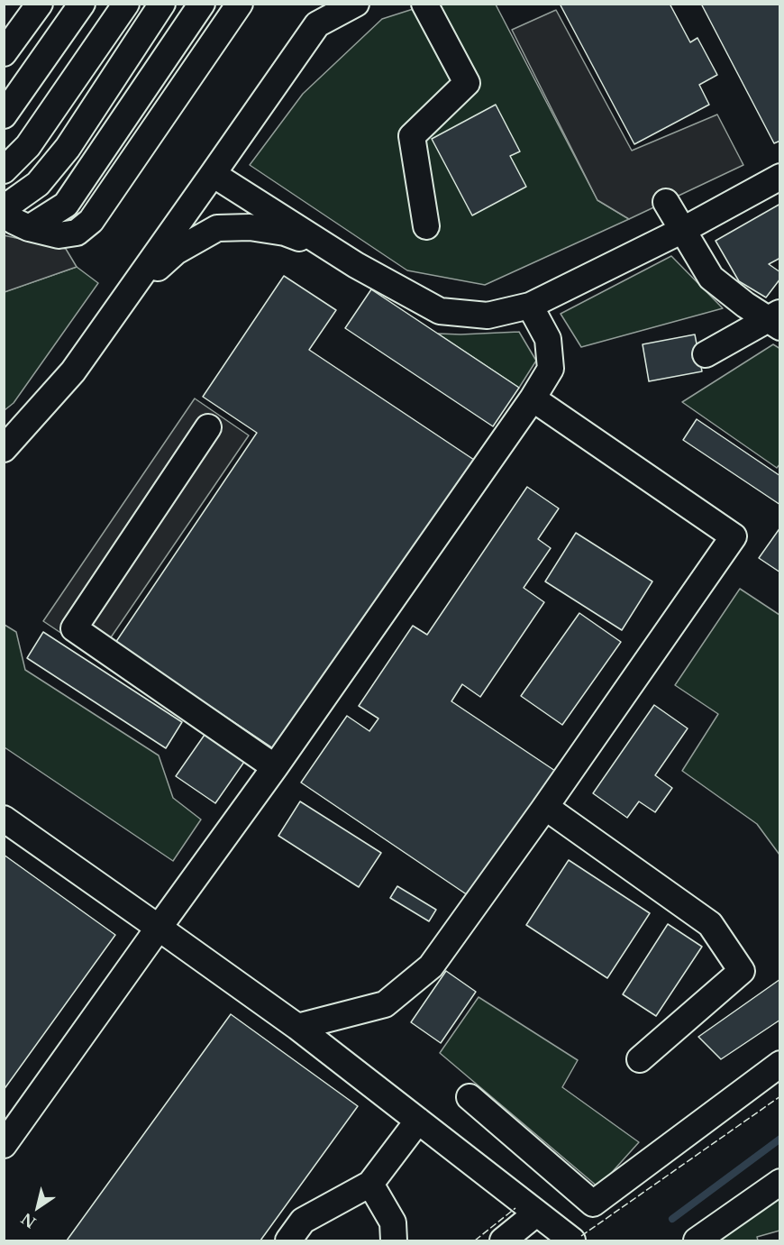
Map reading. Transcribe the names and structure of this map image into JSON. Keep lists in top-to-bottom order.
{
  "north": "bottom left"
}
